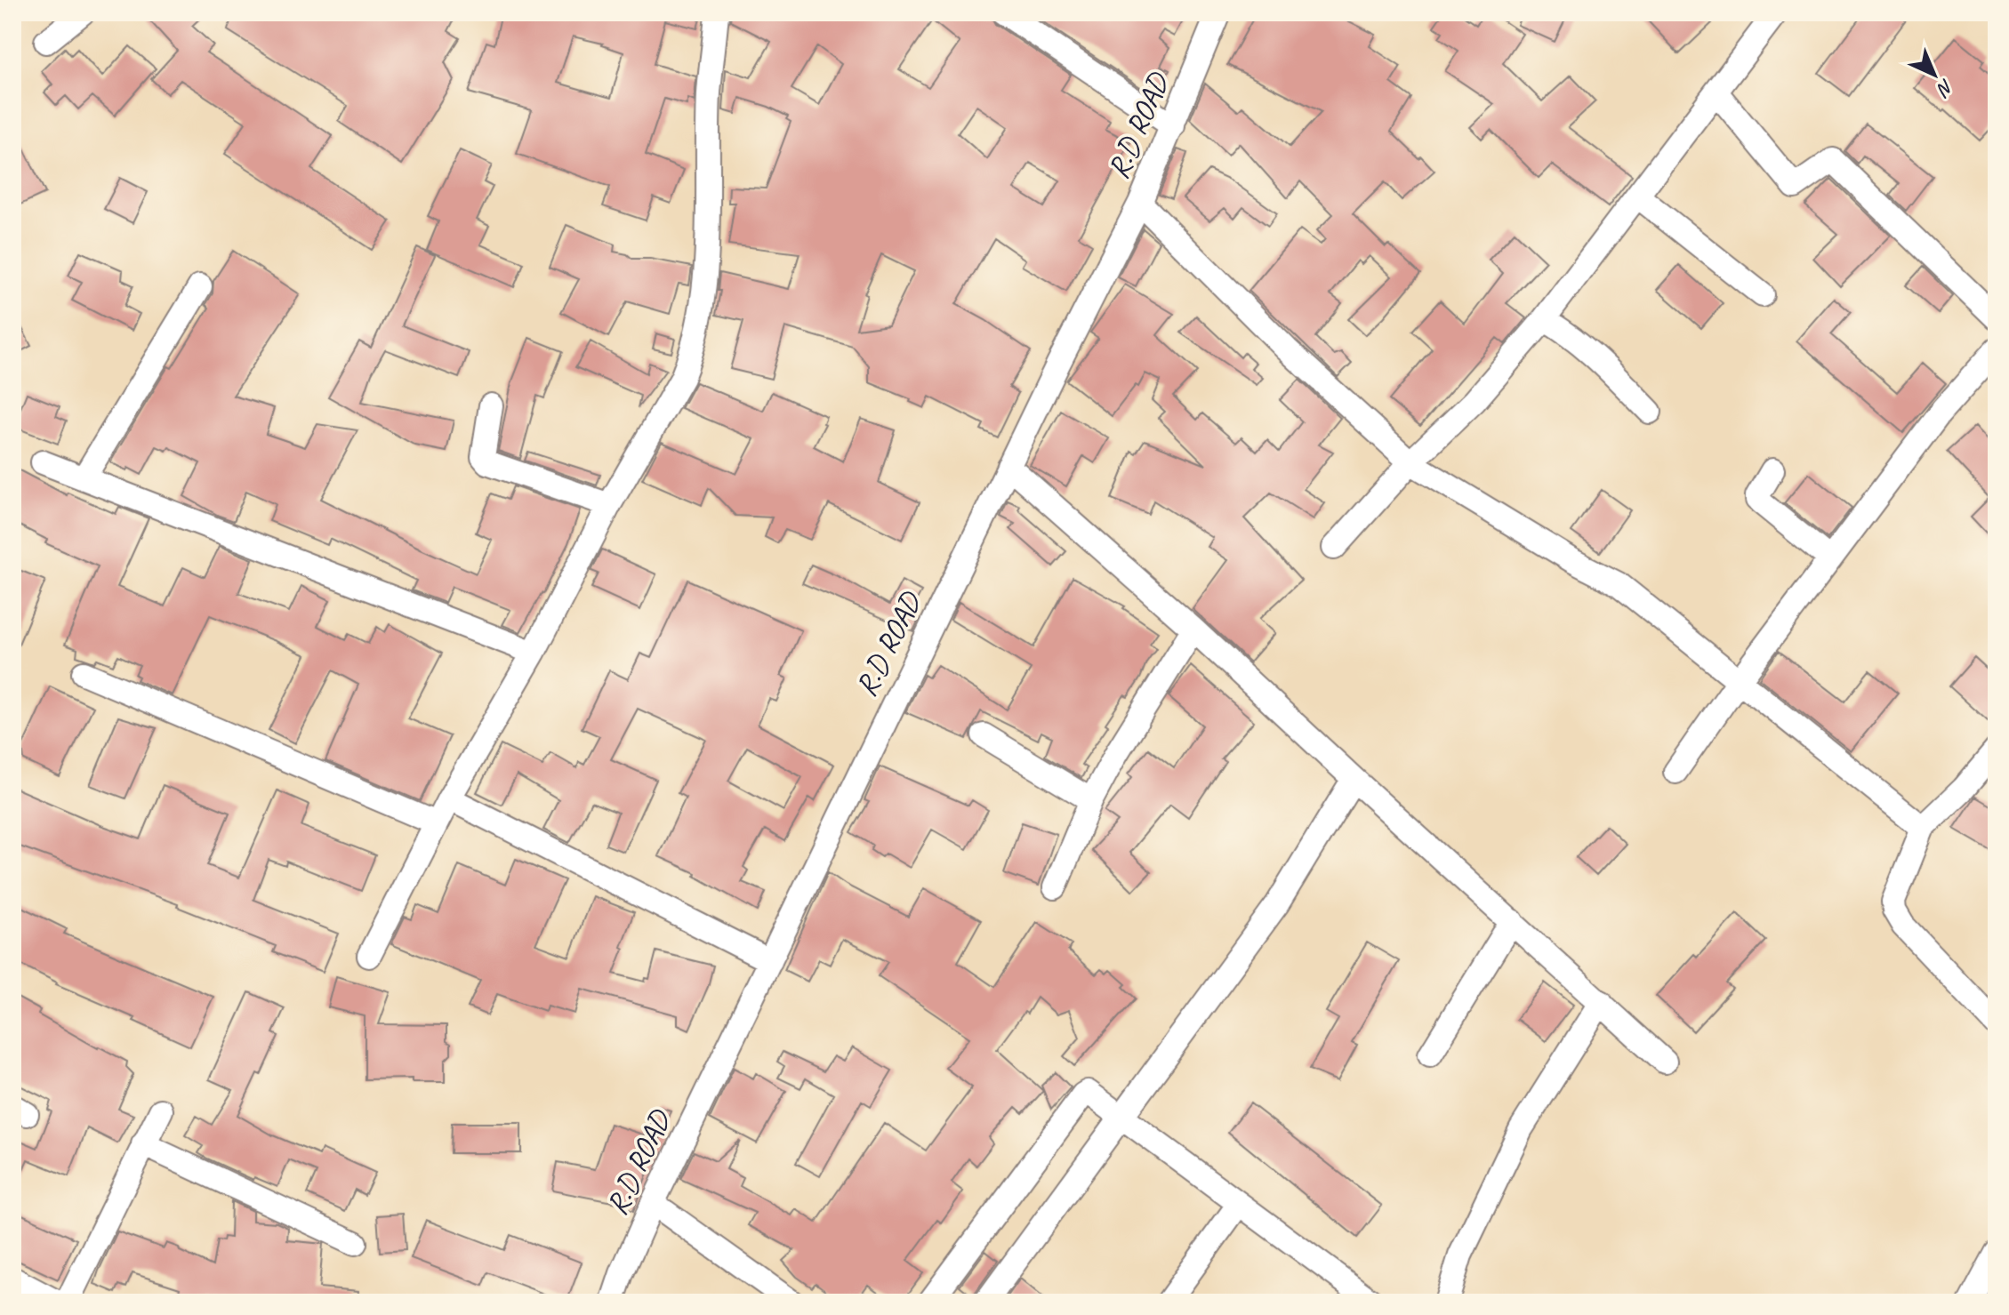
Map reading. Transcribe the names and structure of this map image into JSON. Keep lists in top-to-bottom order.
{
  "streets": {
    "street": ["R.D ROAD"]
  },
  "north": "bottom right"
}
